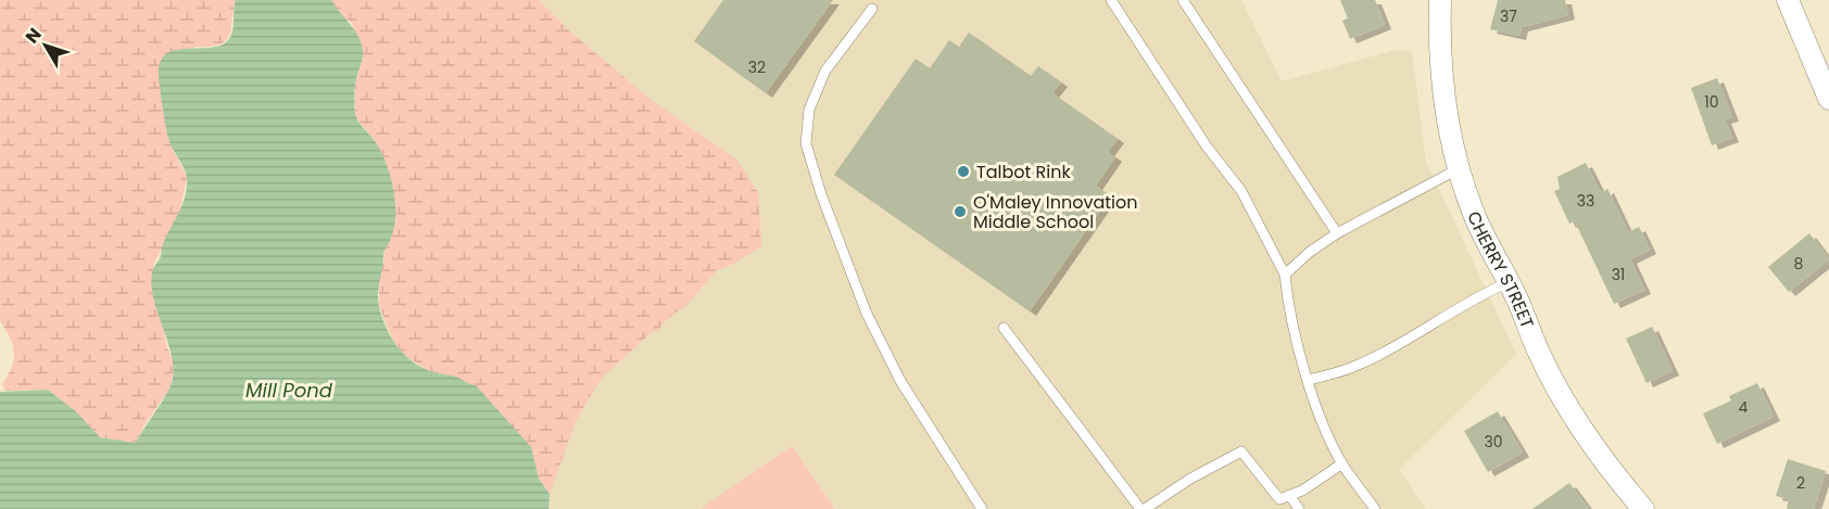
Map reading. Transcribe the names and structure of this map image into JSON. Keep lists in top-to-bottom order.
{
  "streets": {
    "street": ["CHERRY STREET"]
  },
  "water": ["Mill Pond"],
  "places": ["Talbot Rink", "O'Maley Innovation Middle School"],
  "house_numbers": [
    "37",
    "32",
    "10",
    "33",
    "8",
    "31",
    "4",
    "30",
    "2"
  ],
  "north": "top left"
}
